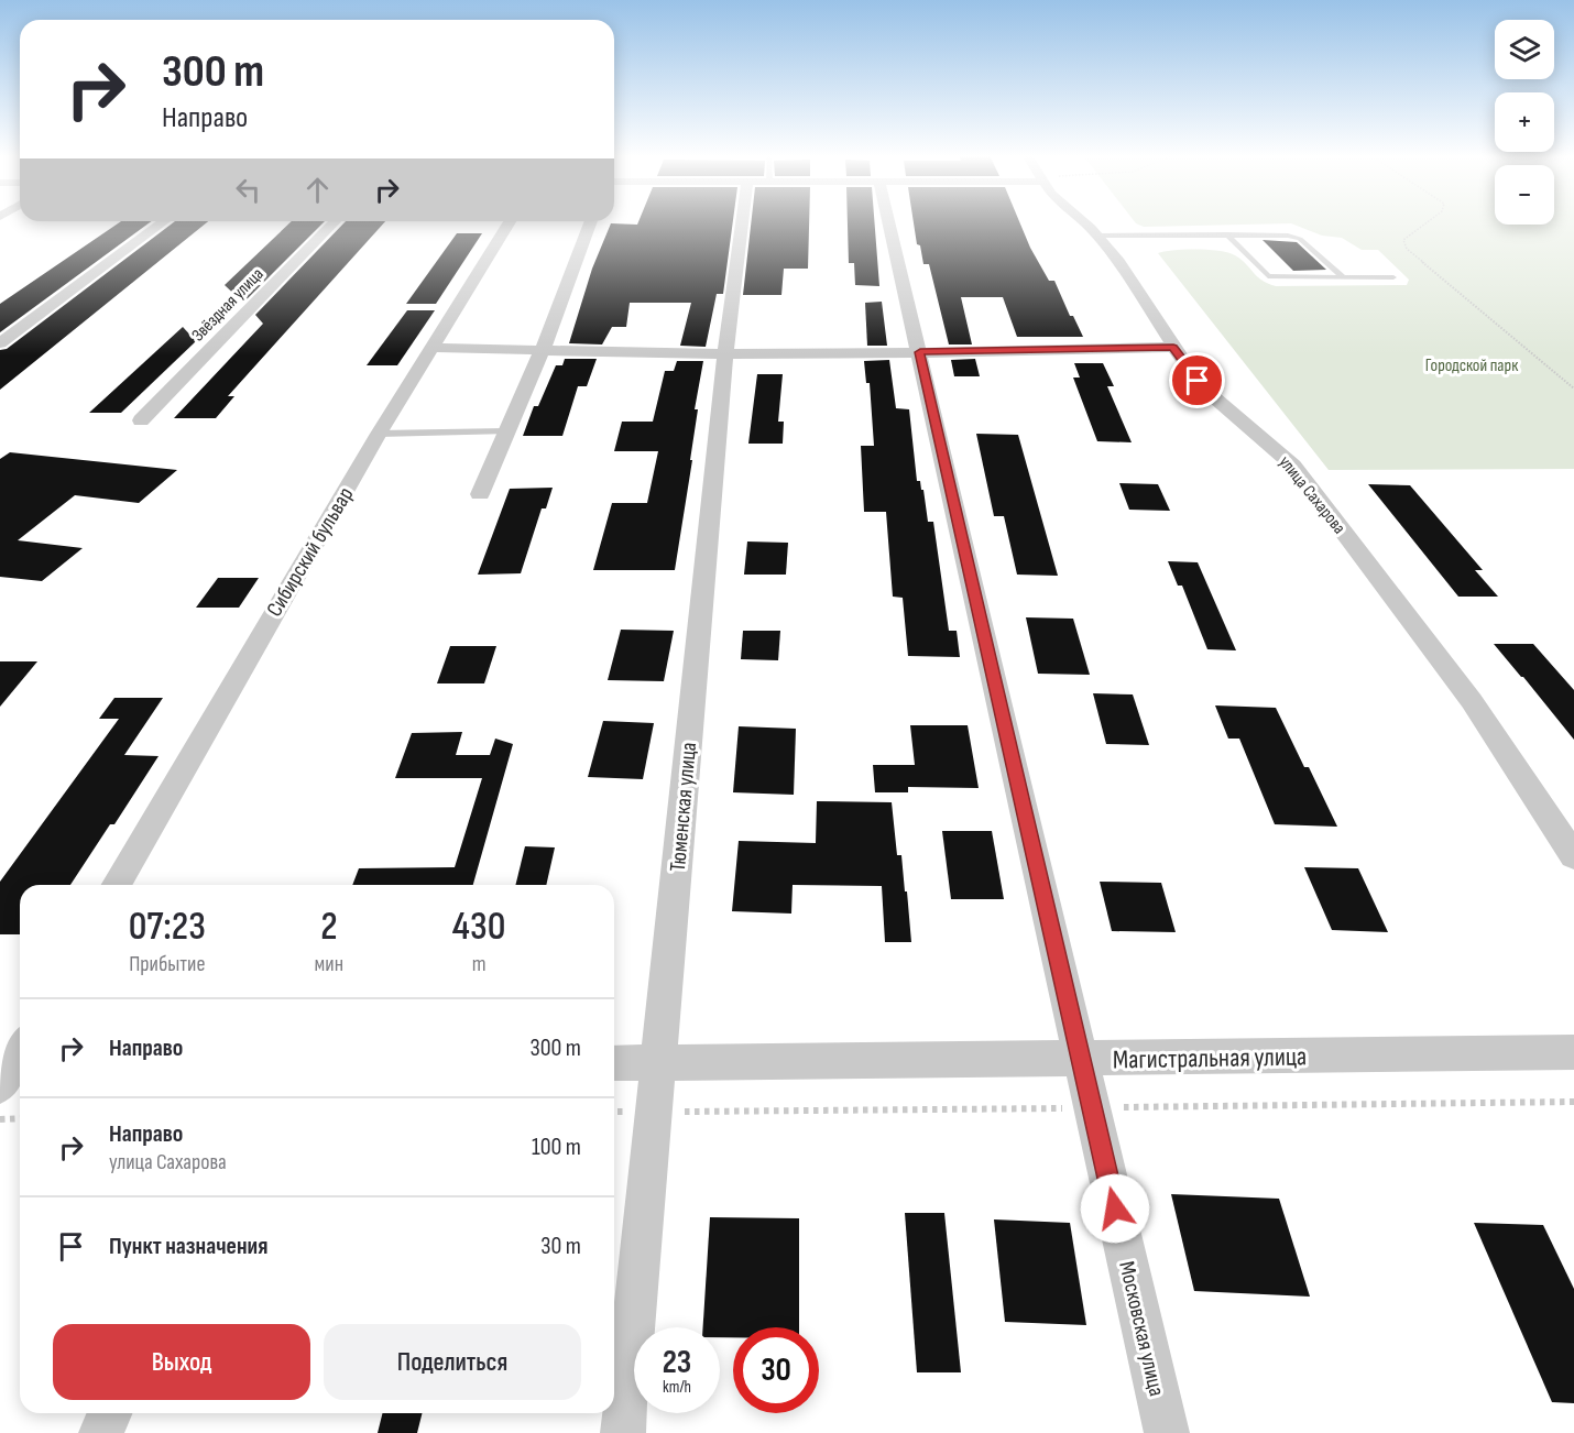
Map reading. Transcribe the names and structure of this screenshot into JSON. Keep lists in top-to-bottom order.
{
  "streets": {
    "street": [
      "Звёздная улица",
      "улица Сахарова",
      "Сибирский бульвар",
      "Тюменская улица",
      "Магистральная улица",
      "Московская улица"
    ]
  },
  "crossings": [
    ["Тюменская улица", "Магистральная улица"],
    ["Магистральная улица", "Московская улица"]
  ],
  "parks": ["Городской парк"],
  "page": {
    "map_buttons": ["+", "−"],
    "turn": ["300 m", "Направо"],
    "eta": [
      "07:23",
      "Прибытие",
      "2",
      "мин",
      "430",
      "m"
    ],
    "list": [
      {
        "name": "Направо",
        "value": "300 m"
      },
      {
        "name": "Направо",
        "note": "улица Сахарова",
        "value": "100 m"
      },
      {
        "name": "Пункт назначения",
        "value": "30 m"
      }
    ],
    "buttons": ["Выход", "Поделиться"],
    "speed": "23 km/h",
    "limit": "30"
  }
}
